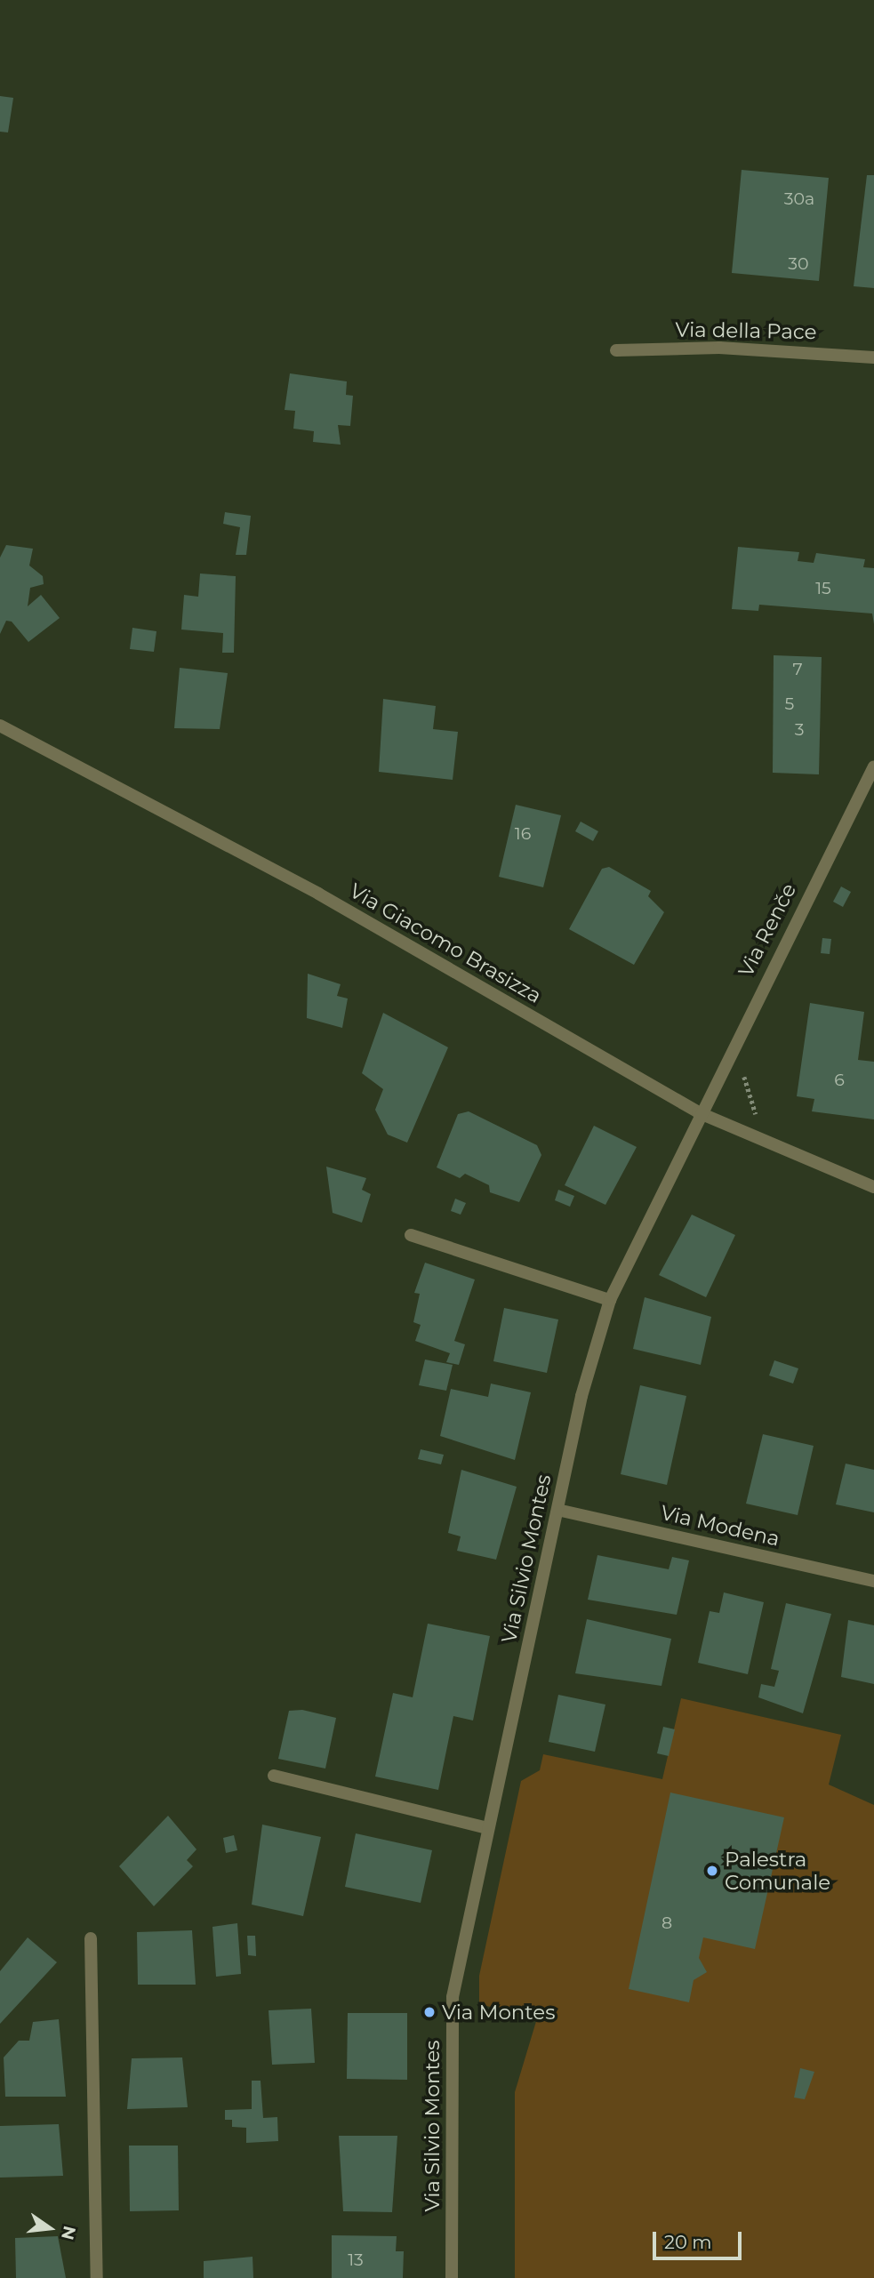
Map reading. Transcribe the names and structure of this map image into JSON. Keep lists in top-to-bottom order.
{
  "streets": {
    "street": [
      "Via della Pace",
      "Via Renče",
      "Via Giacomo Brasizza",
      "Via Modena",
      "Via Silvio Montes"
    ]
  },
  "crossings": [
    ["Via Renče", "Via Giacomo Brasizza"],
    ["Via Renče", "Via Silvio Montes"],
    ["Via Giacomo Brasizza", "Via Silvio Montes"],
    ["Via Modena", "Via Silvio Montes"]
  ],
  "places": ["Palestra Comunale", "Via Montes"],
  "house_numbers": [
    "30a",
    "30",
    "15",
    "7",
    "5",
    "3",
    "16",
    "6",
    "8",
    "13"
  ],
  "scale_bar": "20 m",
  "north": "right"
}
